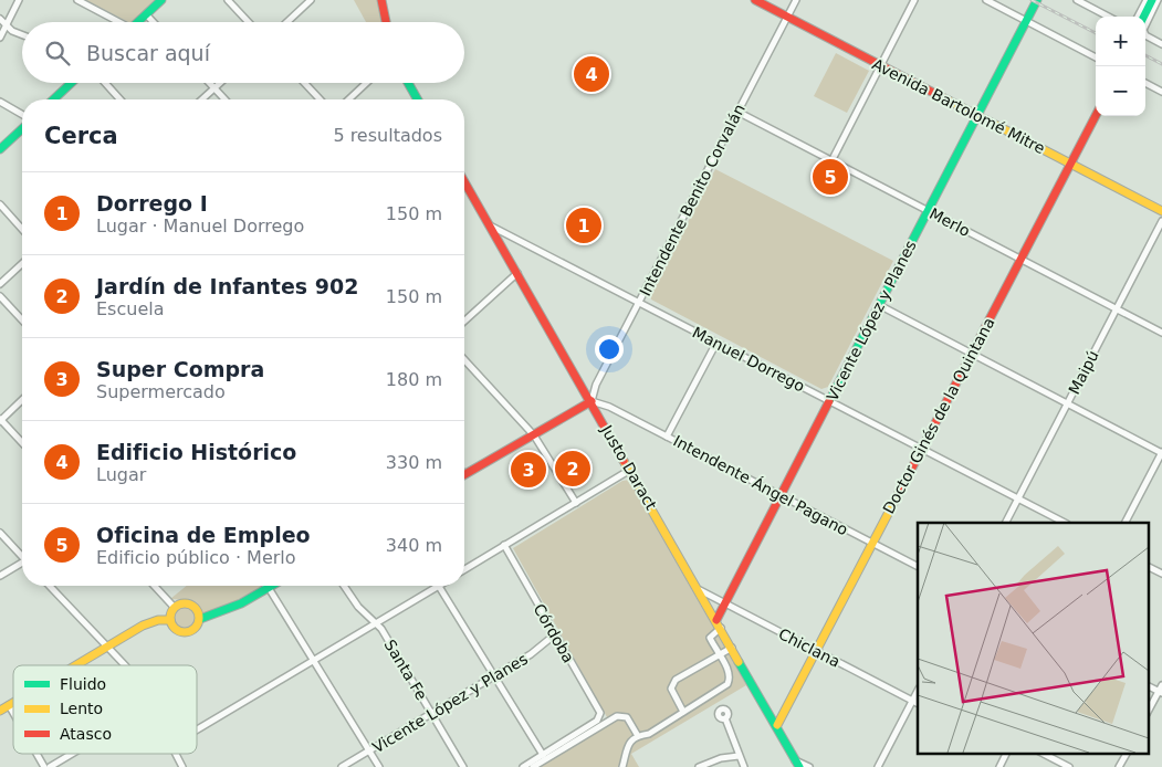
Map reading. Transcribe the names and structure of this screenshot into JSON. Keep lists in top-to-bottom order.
{
  "streets": {
    "street": [
      "Avenida Bartolomé Mitre",
      "Intendente Benito Corvalán",
      "Merlo",
      "Vicente López y Planes",
      "Manuel Dorrego",
      "Maipú",
      "Doctor Ginés de la Quintana",
      "Justo Daract",
      "Intendente Ángel Pagano",
      "Córdoba",
      "Chiclana",
      "Santa Fe"
    ]
  },
  "crossings": [
    ["Avenida Bartolomé Mitre", "Intendente Benito Corvalán"],
    ["Avenida Bartolomé Mitre", "Vicente López y Planes"],
    ["Avenida Bartolomé Mitre", "Doctor Ginés de la Quintana"],
    ["Intendente Benito Corvalán", "Merlo"],
    ["Intendente Benito Corvalán", "Manuel Dorrego"],
    ["Intendente Benito Corvalán", "Justo Daract"],
    ["Intendente Benito Corvalán", "Intendente Ángel Pagano"],
    ["Merlo", "Vicente López y Planes"],
    ["Merlo", "Maipú"],
    ["Merlo", "Doctor Ginés de la Quintana"],
    ["Vicente López y Planes", "Manuel Dorrego"],
    ["Vicente López y Planes", "Justo Daract"],
    ["Vicente López y Planes", "Intendente Ángel Pagano"],
    ["Vicente López y Planes", "Córdoba"],
    ["Vicente López y Planes", "Chiclana"],
    ["Vicente López y Planes", "Santa Fe"],
    ["Manuel Dorrego", "Maipú"],
    ["Manuel Dorrego", "Doctor Ginés de la Quintana"],
    ["Manuel Dorrego", "Justo Daract"],
    ["Doctor Ginés de la Quintana", "Justo Daract"],
    ["Doctor Ginés de la Quintana", "Intendente Ángel Pagano"],
    ["Doctor Ginés de la Quintana", "Chiclana"],
    ["Justo Daract", "Intendente Ángel Pagano"],
    ["Justo Daract", "Chiclana"]
  ],
  "legend": ["Fluido", "Lento", "Atasco"],
  "page": {
    "map_buttons": ["+", "−"],
    "search": "Buscar aquí",
    "pins": [
      "4",
      "5",
      "1",
      "2",
      "3"
    ],
    "heading": ["Cerca", "5 resultados"],
    "list": [
      {
        "mark": "1",
        "name": "Dorrego I",
        "note": "Lugar · Manuel Dorrego",
        "value": "150 m"
      },
      {
        "mark": "2",
        "name": "Jardín de Infantes 902",
        "note": "Escuela",
        "value": "150 m"
      },
      {
        "mark": "3",
        "name": "Super Compra",
        "note": "Supermercado",
        "value": "180 m"
      },
      {
        "mark": "4",
        "name": "Edificio Histórico",
        "note": "Lugar",
        "value": "330 m"
      },
      {
        "mark": "5",
        "name": "Oficina de Empleo",
        "note": "Edificio público · Merlo",
        "value": "340 m"
      }
    ]
  }
}
